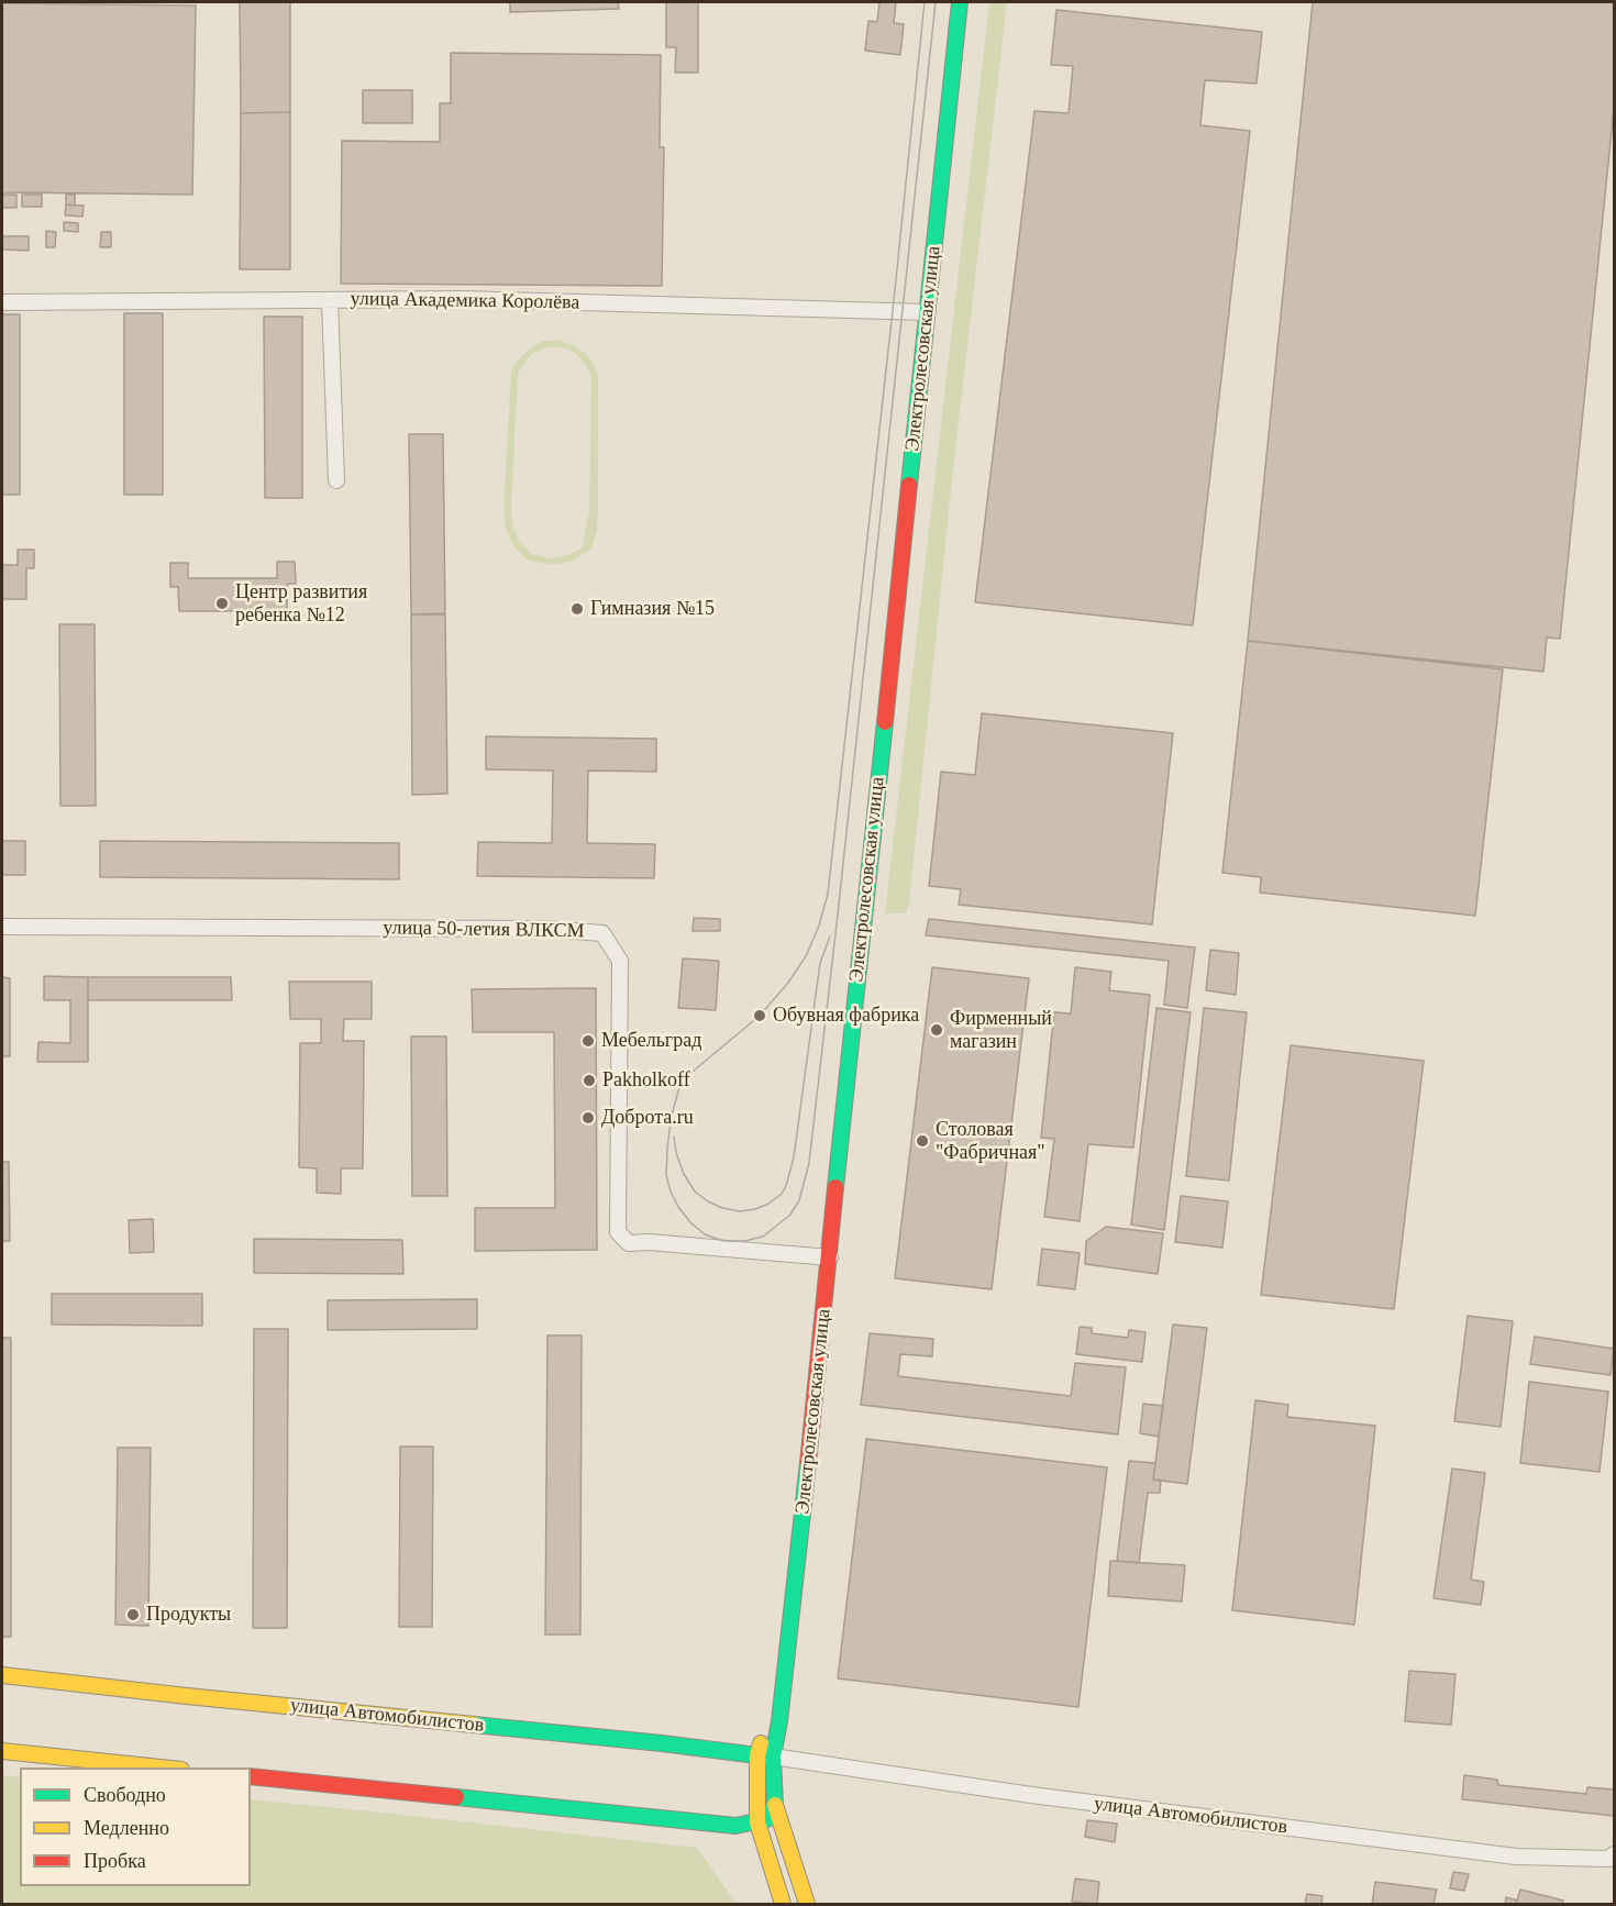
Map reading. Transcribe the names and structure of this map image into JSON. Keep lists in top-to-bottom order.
{
  "streets": {
    "main road": ["Электролесовская улица", "улица Автомобилистов"],
    "street": ["улица Академика Королёва", "улица 50-летия ВЛКСМ"]
  },
  "crossings": [
    ["улица Академика Королёва", "Электролесовская улица"],
    ["Электролесовская улица", "улица 50-летия ВЛКСМ"],
    ["Электролесовская улица", "улица Автомобилистов"]
  ],
  "places": [
    "Центр развития ребенка №12",
    "Гимназия №15",
    "Обувная фабрика",
    "Фирменный магазин",
    "Мебельград",
    "Pakholkoff",
    "Доброта.ru",
    "Столовая \"Фабричная\"",
    "Продукты"
  ],
  "legend": ["Свободно", "Медленно", "Пробка"]
}
